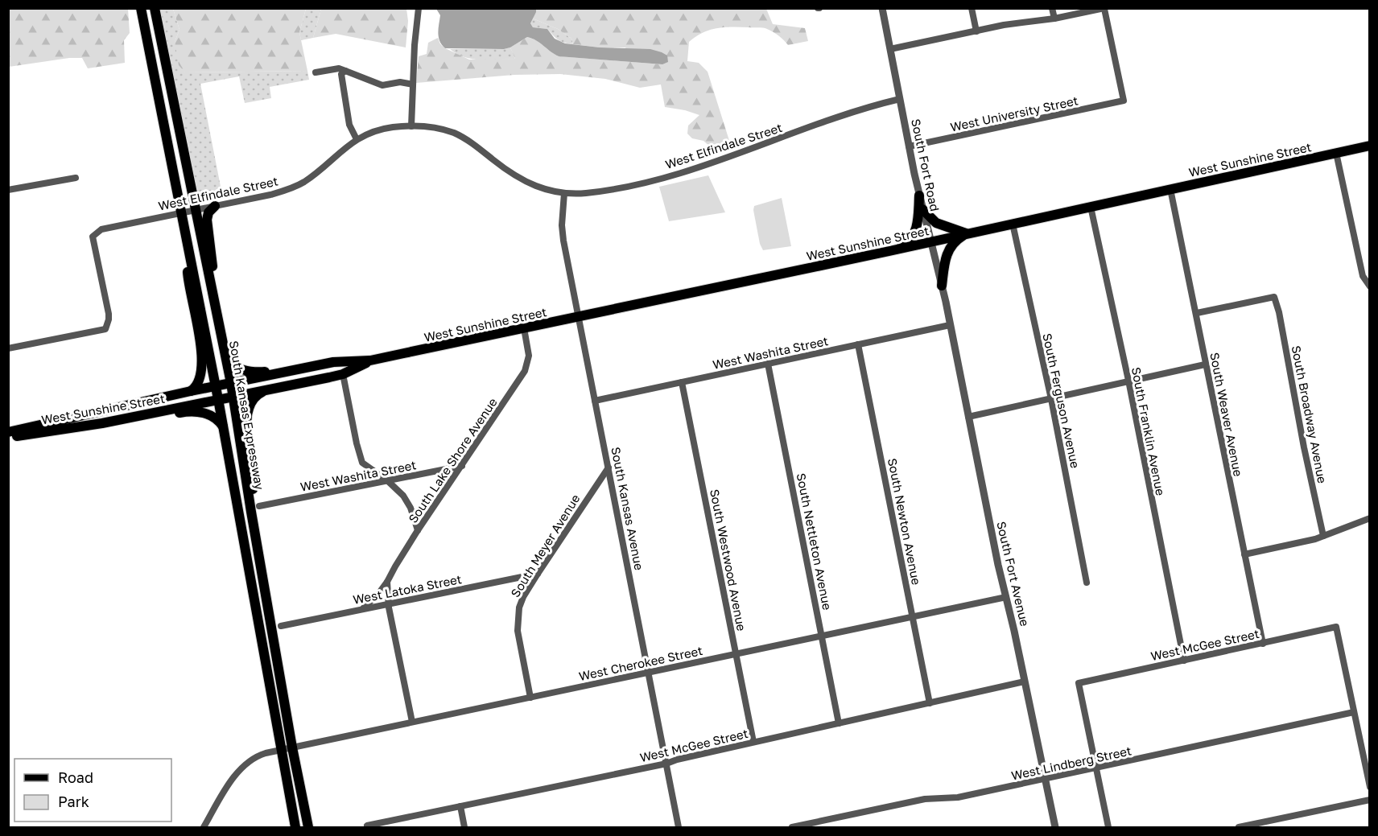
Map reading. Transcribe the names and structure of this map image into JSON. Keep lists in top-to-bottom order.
{
  "streets": {
    "main road": ["West Sunshine Street", "South Kansas Expressway"],
    "street": [
      "West University Street",
      "West Elfindale Street",
      "South Fort Road",
      "West Washita Street",
      "South Ferguson Avenue",
      "South Weaver Avenue",
      "South Broadway Avenue",
      "South Franklin Avenue",
      "South Lake Shore Avenue",
      "South Kansas Avenue",
      "South Newton Avenue",
      "South Nettleton Avenue",
      "South Meyer Avenue",
      "South Westwood Avenue",
      "South Fort Avenue",
      "West Latoka Street",
      "West McGee Street",
      "West Cherokee Street",
      "West Lindberg Street"
    ]
  },
  "crossings": [
    ["West University Street", "South Fort Road"],
    ["West Elfindale Street", "South Fort Road"],
    ["West Elfindale Street", "South Kansas Expressway"],
    ["West Elfindale Street", "South Kansas Avenue"],
    ["West Sunshine Street", "South Fort Road"],
    ["West Sunshine Street", "South Ferguson Avenue"],
    ["West Sunshine Street", "South Weaver Avenue"],
    ["West Sunshine Street", "South Kansas Expressway"],
    ["West Sunshine Street", "South Franklin Avenue"],
    ["West Sunshine Street", "South Lake Shore Avenue"],
    ["West Sunshine Street", "South Kansas Avenue"],
    ["South Fort Road", "West Washita Street"],
    ["South Fort Road", "South Fort Avenue"],
    ["West Washita Street", "South Kansas Expressway"],
    ["West Washita Street", "South Lake Shore Avenue"],
    ["West Washita Street", "South Kansas Avenue"],
    ["West Washita Street", "South Newton Avenue"],
    ["West Washita Street", "South Nettleton Avenue"],
    ["West Washita Street", "South Westwood Avenue"],
    ["West Washita Street", "South Fort Avenue"],
    ["South Weaver Avenue", "South Broadway Avenue"],
    ["South Weaver Avenue", "West McGee Street"],
    ["South Kansas Expressway", "West Cherokee Street"],
    ["South Franklin Avenue", "West McGee Street"],
    ["South Lake Shore Avenue", "West Latoka Street"],
    ["South Kansas Avenue", "South Meyer Avenue"],
    ["South Kansas Avenue", "West McGee Street"],
    ["South Kansas Avenue", "West Cherokee Street"],
    ["South Newton Avenue", "West McGee Street"],
    ["South Newton Avenue", "West Cherokee Street"],
    ["South Nettleton Avenue", "West McGee Street"],
    ["South Nettleton Avenue", "West Cherokee Street"],
    ["South Meyer Avenue", "West Latoka Street"],
    ["South Meyer Avenue", "West Cherokee Street"],
    ["South Westwood Avenue", "West McGee Street"],
    ["South Westwood Avenue", "West Cherokee Street"],
    ["South Fort Avenue", "West McGee Street"],
    ["South Fort Avenue", "West Cherokee Street"],
    ["South Fort Avenue", "West Lindberg Street"],
    ["West McGee Street", "West Lindberg Street"]
  ],
  "legend": ["Road", "Park"]
}
